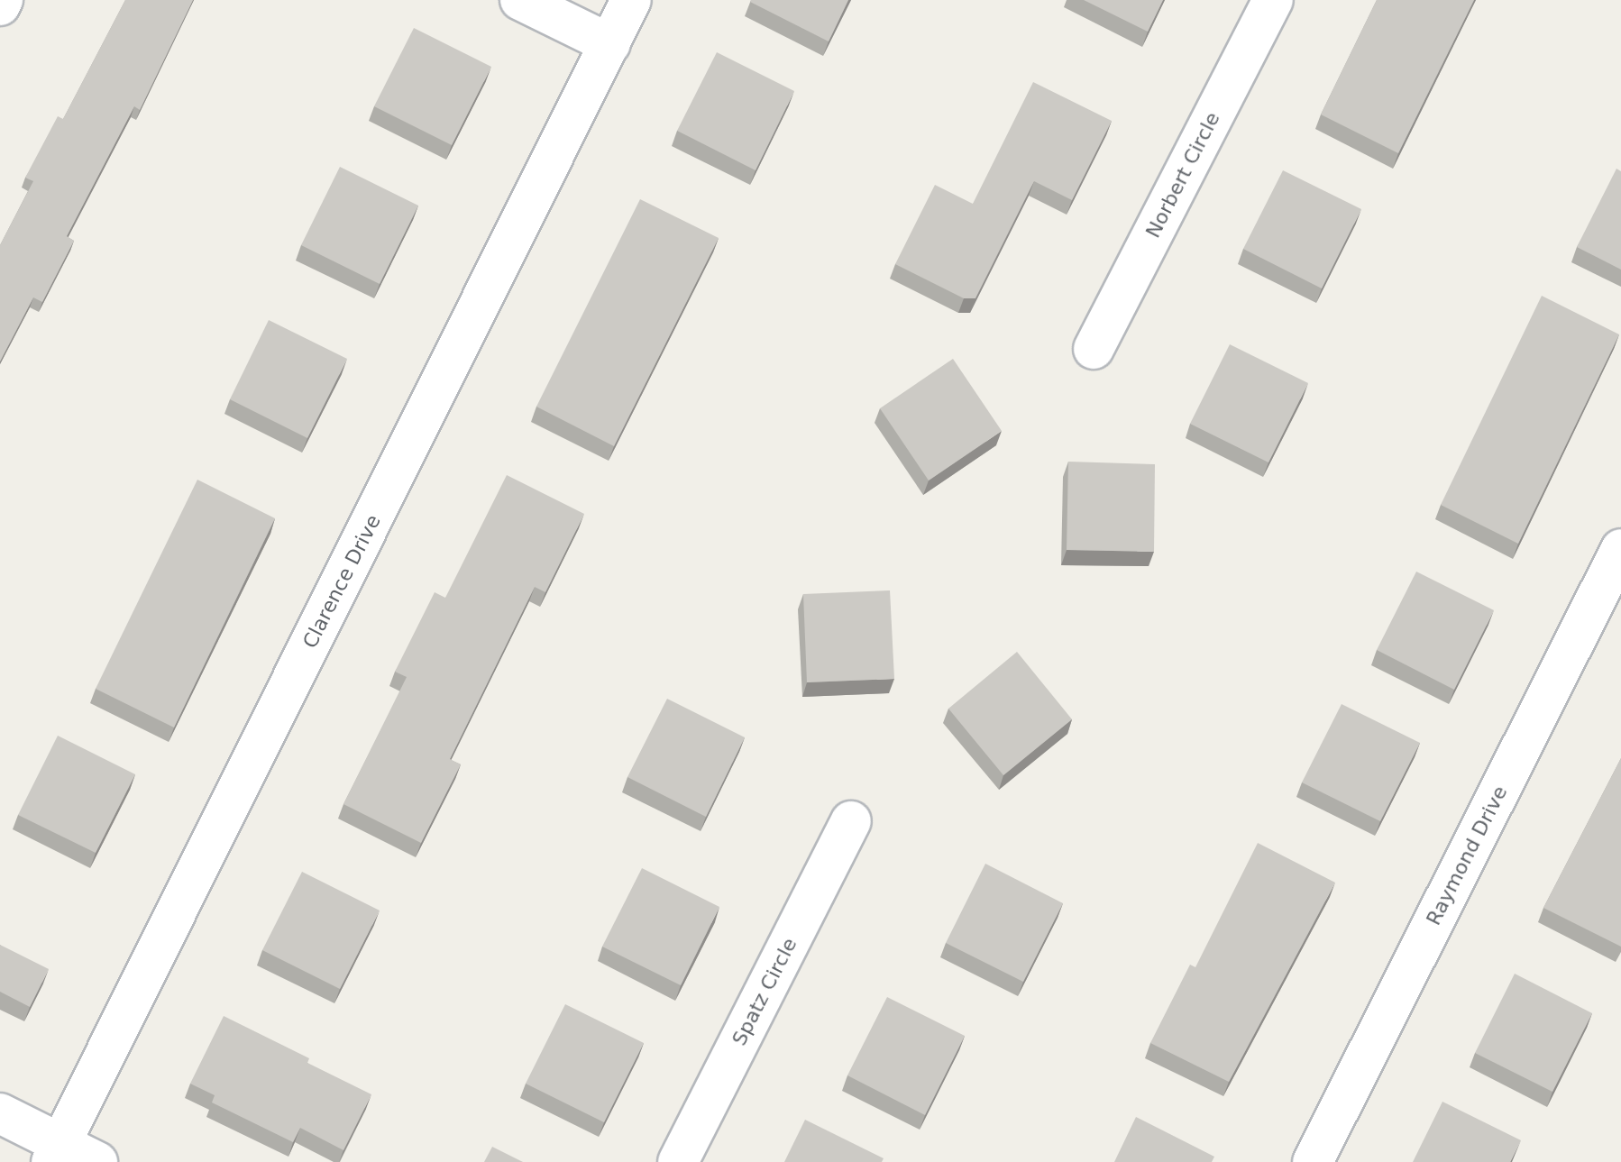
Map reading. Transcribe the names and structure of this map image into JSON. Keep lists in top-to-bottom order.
{
  "streets": {
    "street": [
      "Norbert Circle",
      "Clarence Drive",
      "Raymond Drive",
      "Spatz Circle"
    ]
  }
}
